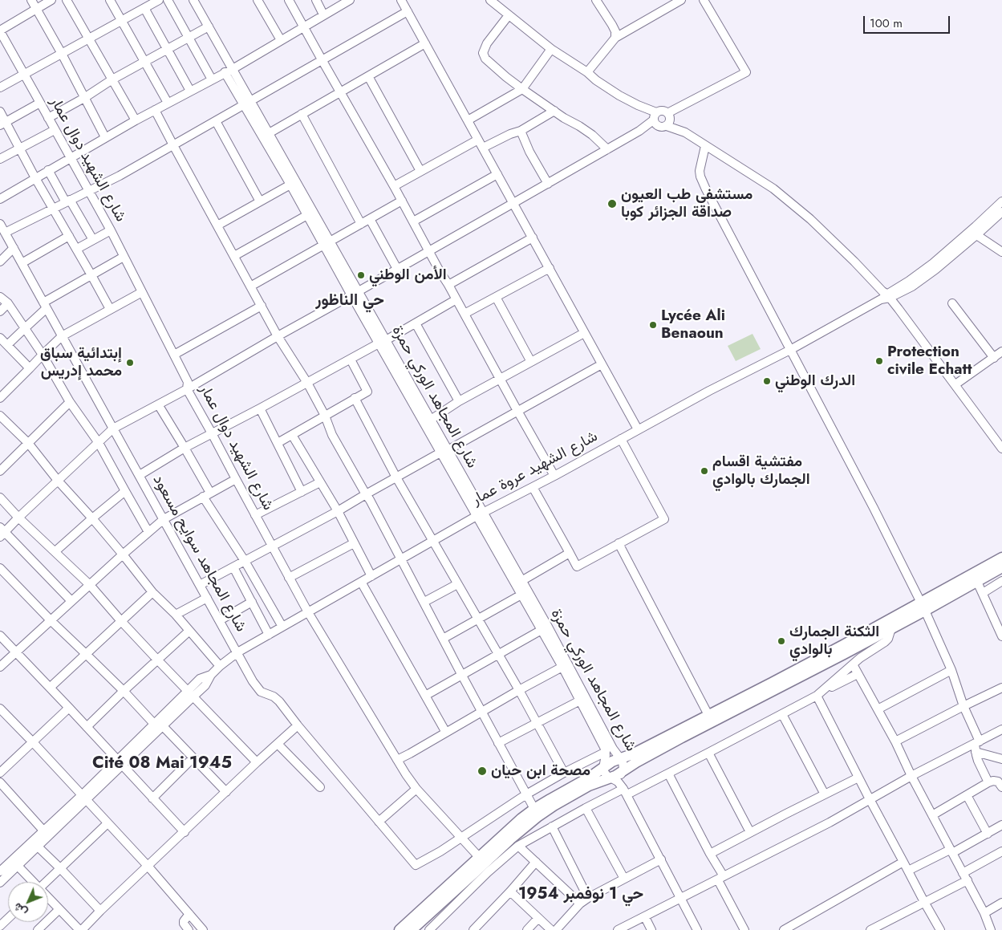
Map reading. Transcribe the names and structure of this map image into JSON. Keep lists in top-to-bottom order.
{
  "streets": {
    "street": [
      "شارع الشهيد دوال عمار",
      "شارع المجاهد الوركي حمزة",
      "شارع الشهيد عروة عمار",
      "شارع المجاهد سوايح مسعود"
    ]
  },
  "crossings": [
    ["شارع الشهيد دوال عمار", "شارع الشهيد عروة عمار"],
    ["شارع الشهيد دوال عمار", "شارع المجاهد سوايح مسعود"],
    ["شارع المجاهد الوركي حمزة", "شارع الشهيد عروة عمار"],
    ["شارع الشهيد عروة عمار", "شارع المجاهد سوايح مسعود"]
  ],
  "districts": ["حي الناظور", "Cité 08 Mai 1945", "حي 1 نوفمبر 1954"],
  "places": [
    "مستشفى طب العيون صداقة الجزائر كوبا",
    "الأمن الوطني",
    "Lycée Ali Benaoun",
    "Protection civile Echatt",
    "إبتدائية سباق محمد إدريس",
    "الدرك الوطني",
    "مفتشية اقسام الجمارك بالوادي",
    "الثكنة الجمارك بالوادي",
    "مصحة ابن حيان"
  ],
  "scale_bar": "100 m",
  "north": "bottom left"
}
